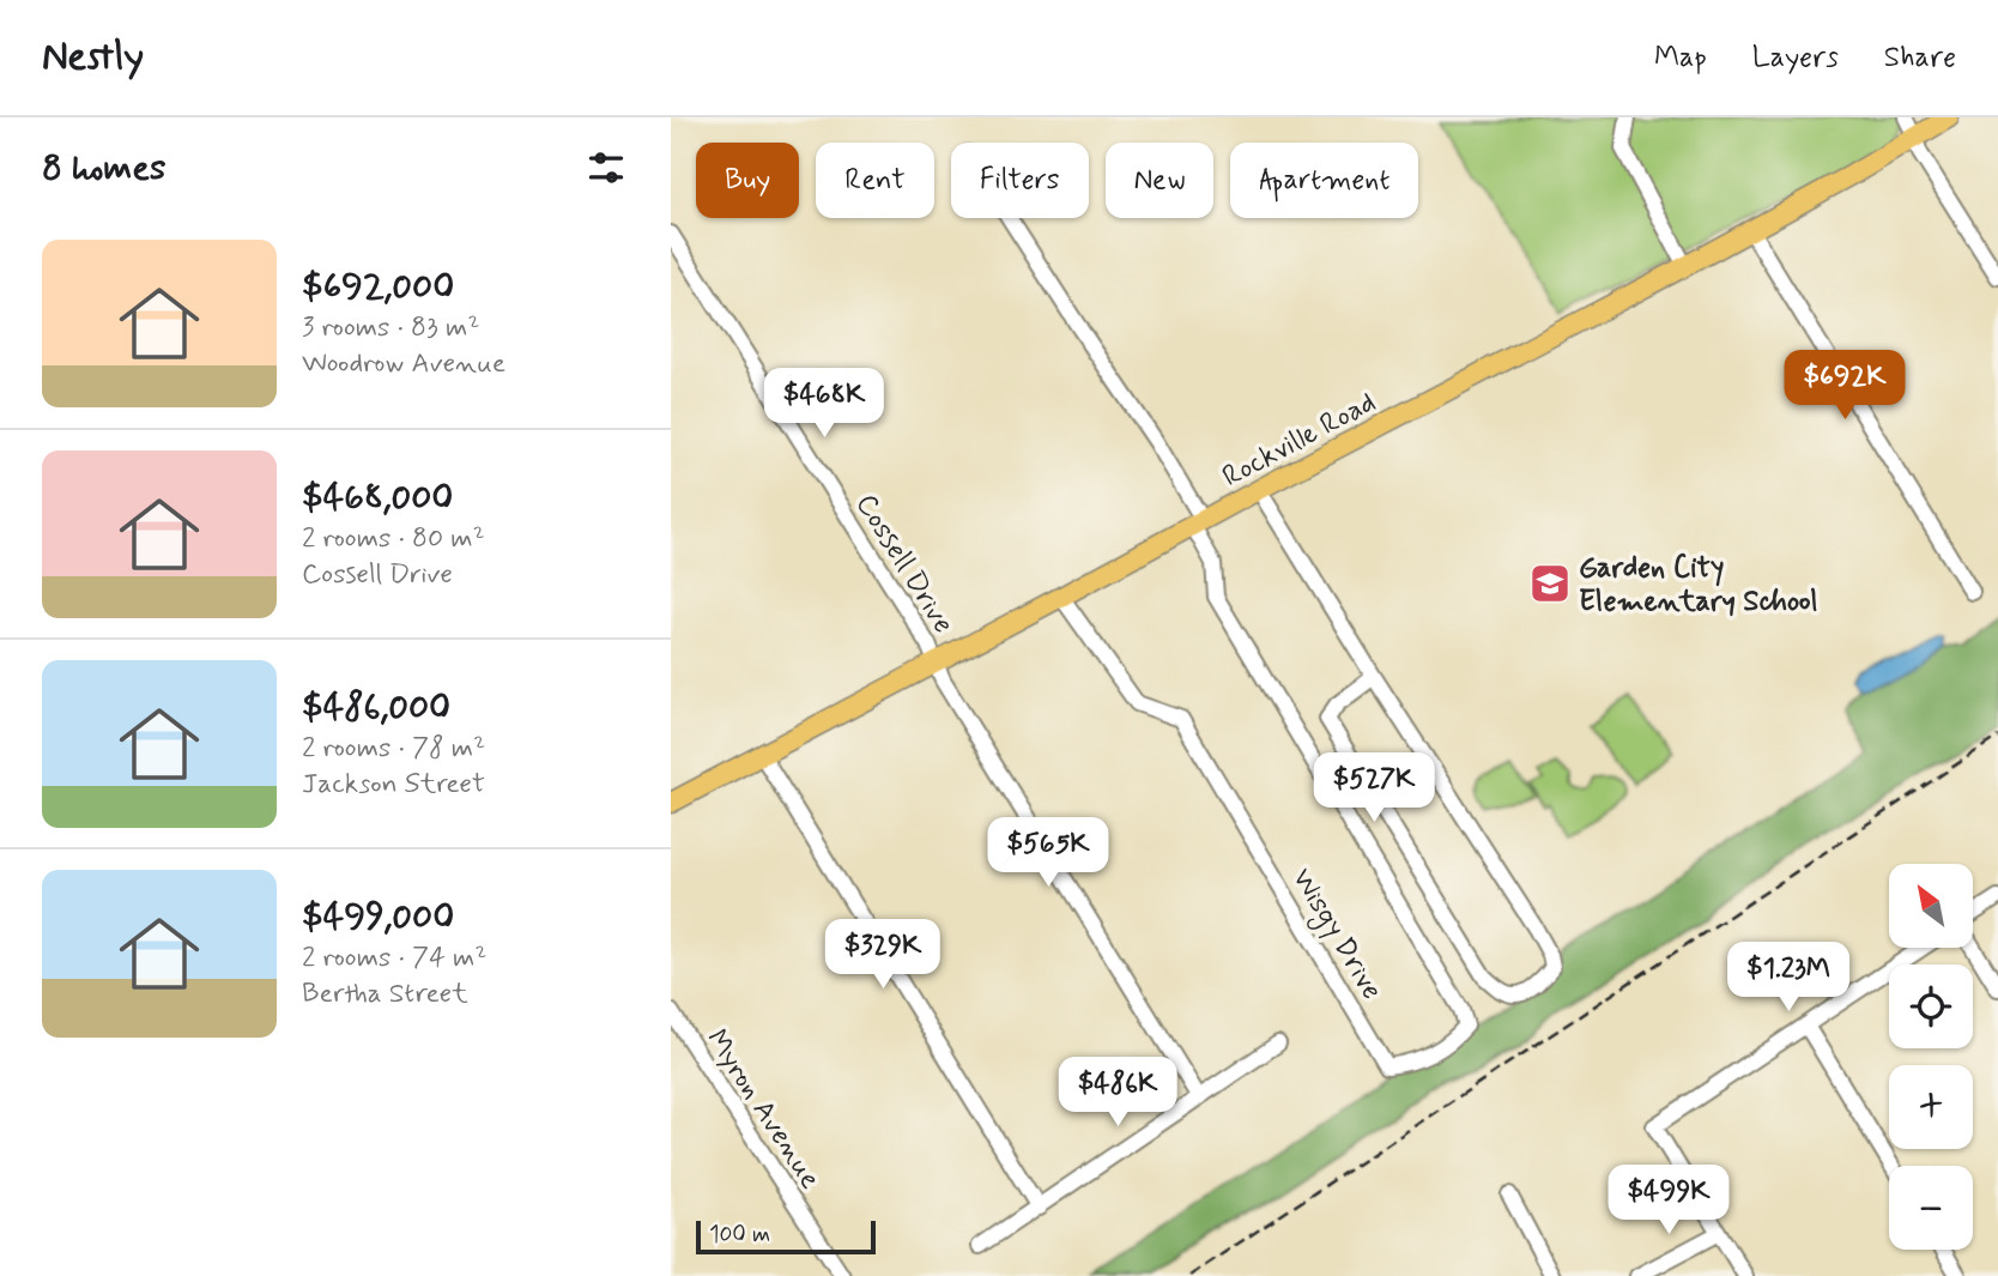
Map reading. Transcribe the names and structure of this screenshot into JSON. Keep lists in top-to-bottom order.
{
  "streets": {
    "main road": ["Rockville Road"],
    "street": ["Cossell Drive", "Wisgy Drive", "Myron Avenue"]
  },
  "crossings": [
    ["Rockville Road", "Cossell Drive"],
    ["Rockville Road", "Wisgy Drive"]
  ],
  "places": {
    "school or university": ["Garden City Elementary School"]
  },
  "scale_bar": "100 m",
  "north": "top left",
  "page": {
    "header": "Nestly",
    "nav": ["Map", "Layers", "Share"],
    "heading": "8 homes",
    "chip": [
      "Buy",
      "Rent",
      "Filters",
      "New",
      "Apartment"
    ],
    "list": [
      {
        "name": "$692,000",
        "note": "3 rooms · 83 m² · Woodrow Avenue"
      },
      {
        "name": "$468,000",
        "note": "2 rooms · 80 m² · Cossell Drive"
      },
      {
        "name": "$486,000",
        "note": "2 rooms · 78 m² · Jackson Street"
      },
      {
        "name": "$499,000",
        "note": "2 rooms · 74 m² · Bertha Street"
      }
    ],
    "price": [
      "$692K",
      "$468K",
      "$527K",
      "$565K",
      "$329K",
      "$1.23M",
      "$486K",
      "$499K"
    ],
    "map_buttons": ["+", "−"],
    "scale": "100 m"
  }
}
